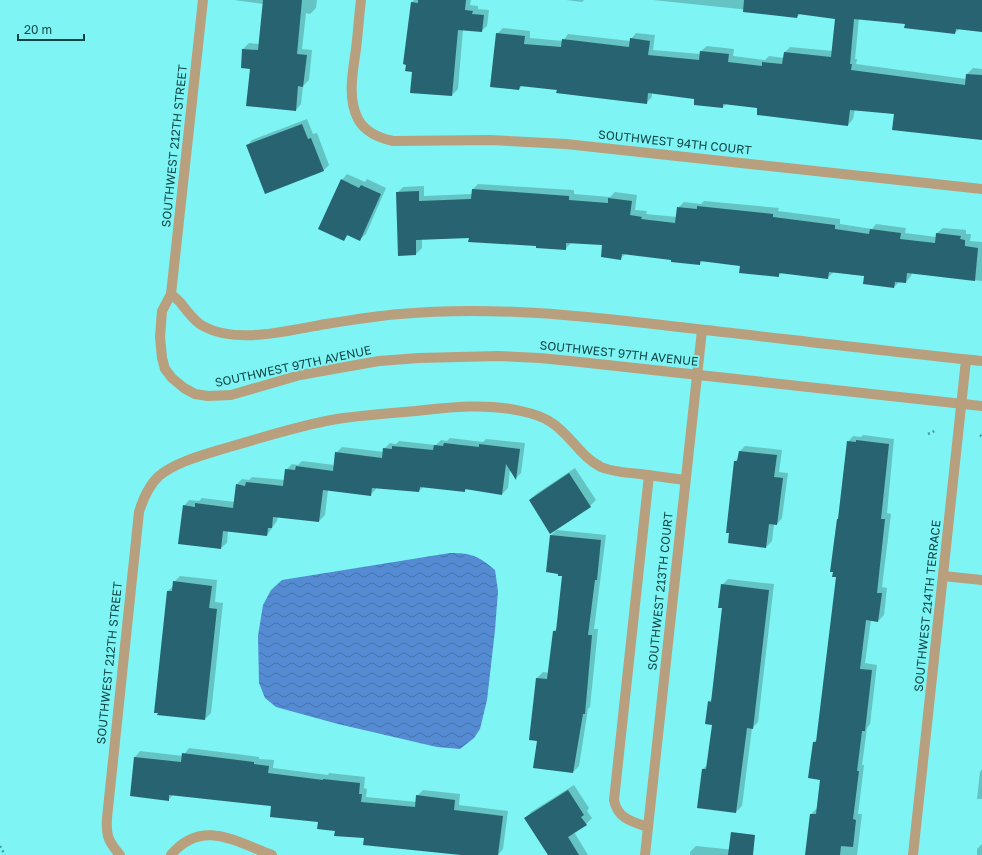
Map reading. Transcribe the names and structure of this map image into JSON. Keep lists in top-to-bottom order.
{
  "streets": {
    "street": [
      "SOUTHWEST 94TH COURT",
      "SOUTHWEST 212TH STREET",
      "SOUTHWEST 97TH AVENUE",
      "SOUTHWEST 213TH COURT",
      "SOUTHWEST 214TH TERRACE"
    ]
  },
  "crossings": [
    ["SOUTHWEST 212TH STREET", "SOUTHWEST 97TH AVENUE"],
    ["SOUTHWEST 97TH AVENUE", "SOUTHWEST 213TH COURT"],
    ["SOUTHWEST 97TH AVENUE", "SOUTHWEST 214TH TERRACE"]
  ],
  "scale_bar": "20 m"
}
